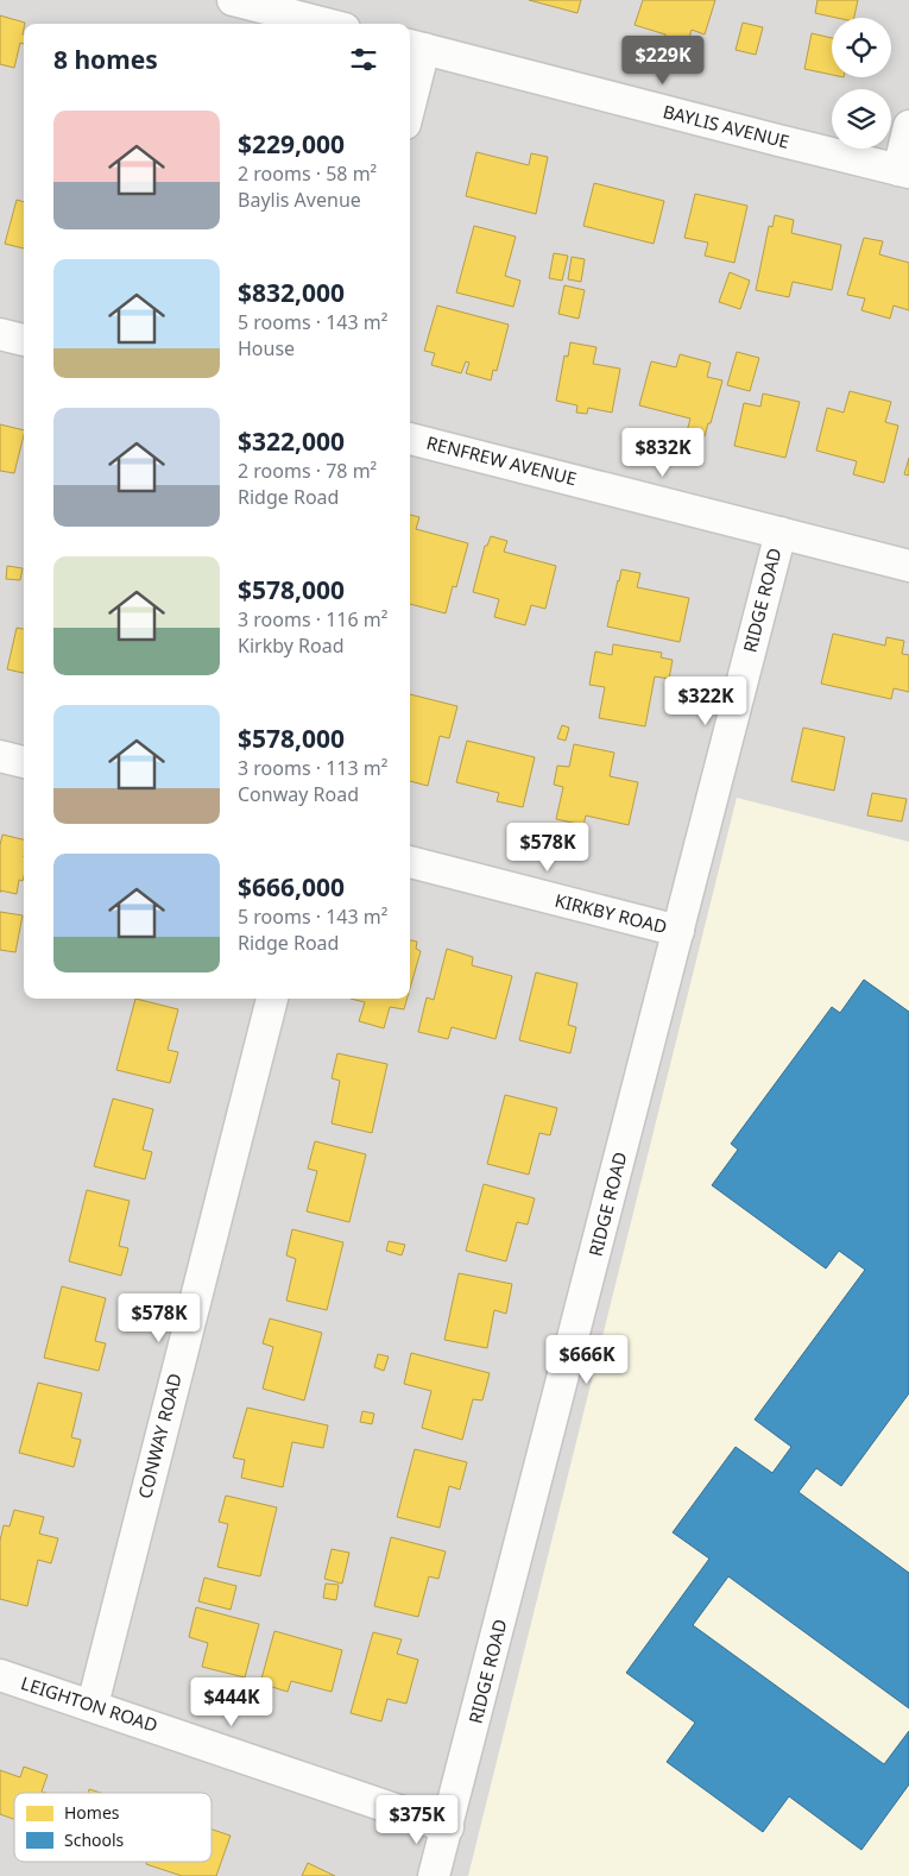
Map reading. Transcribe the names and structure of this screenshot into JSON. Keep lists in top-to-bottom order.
{
  "streets": {
    "street": [
      "BAYLIS AVENUE",
      "RENFREW AVENUE",
      "RIDGE ROAD",
      "KIRKBY ROAD",
      "CONWAY ROAD",
      "LEIGHTON ROAD"
    ]
  },
  "crossings": [
    ["RENFREW AVENUE", "RIDGE ROAD"],
    ["RIDGE ROAD", "KIRKBY ROAD"],
    ["RIDGE ROAD", "LEIGHTON ROAD"],
    ["CONWAY ROAD", "LEIGHTON ROAD"]
  ],
  "legend": ["Homes", "Schools"],
  "page": {
    "heading": "8 homes",
    "price": [
      "$229K",
      "$832K",
      "$322K",
      "$578K",
      "$578K",
      "$666K",
      "$444K",
      "$375K"
    ],
    "list": [
      {
        "name": "$229,000",
        "note": "2 rooms · 58 m² · Baylis Avenue"
      },
      {
        "name": "$832,000",
        "note": "5 rooms · 143 m² · House"
      },
      {
        "name": "$322,000",
        "note": "2 rooms · 78 m² · Ridge Road"
      },
      {
        "name": "$578,000",
        "note": "3 rooms · 116 m² · Kirkby Road"
      },
      {
        "name": "$578,000",
        "note": "3 rooms · 113 m² · Conway Road"
      },
      {
        "name": "$666,000",
        "note": "5 rooms · 143 m² · Ridge Road"
      }
    ]
  }
}
